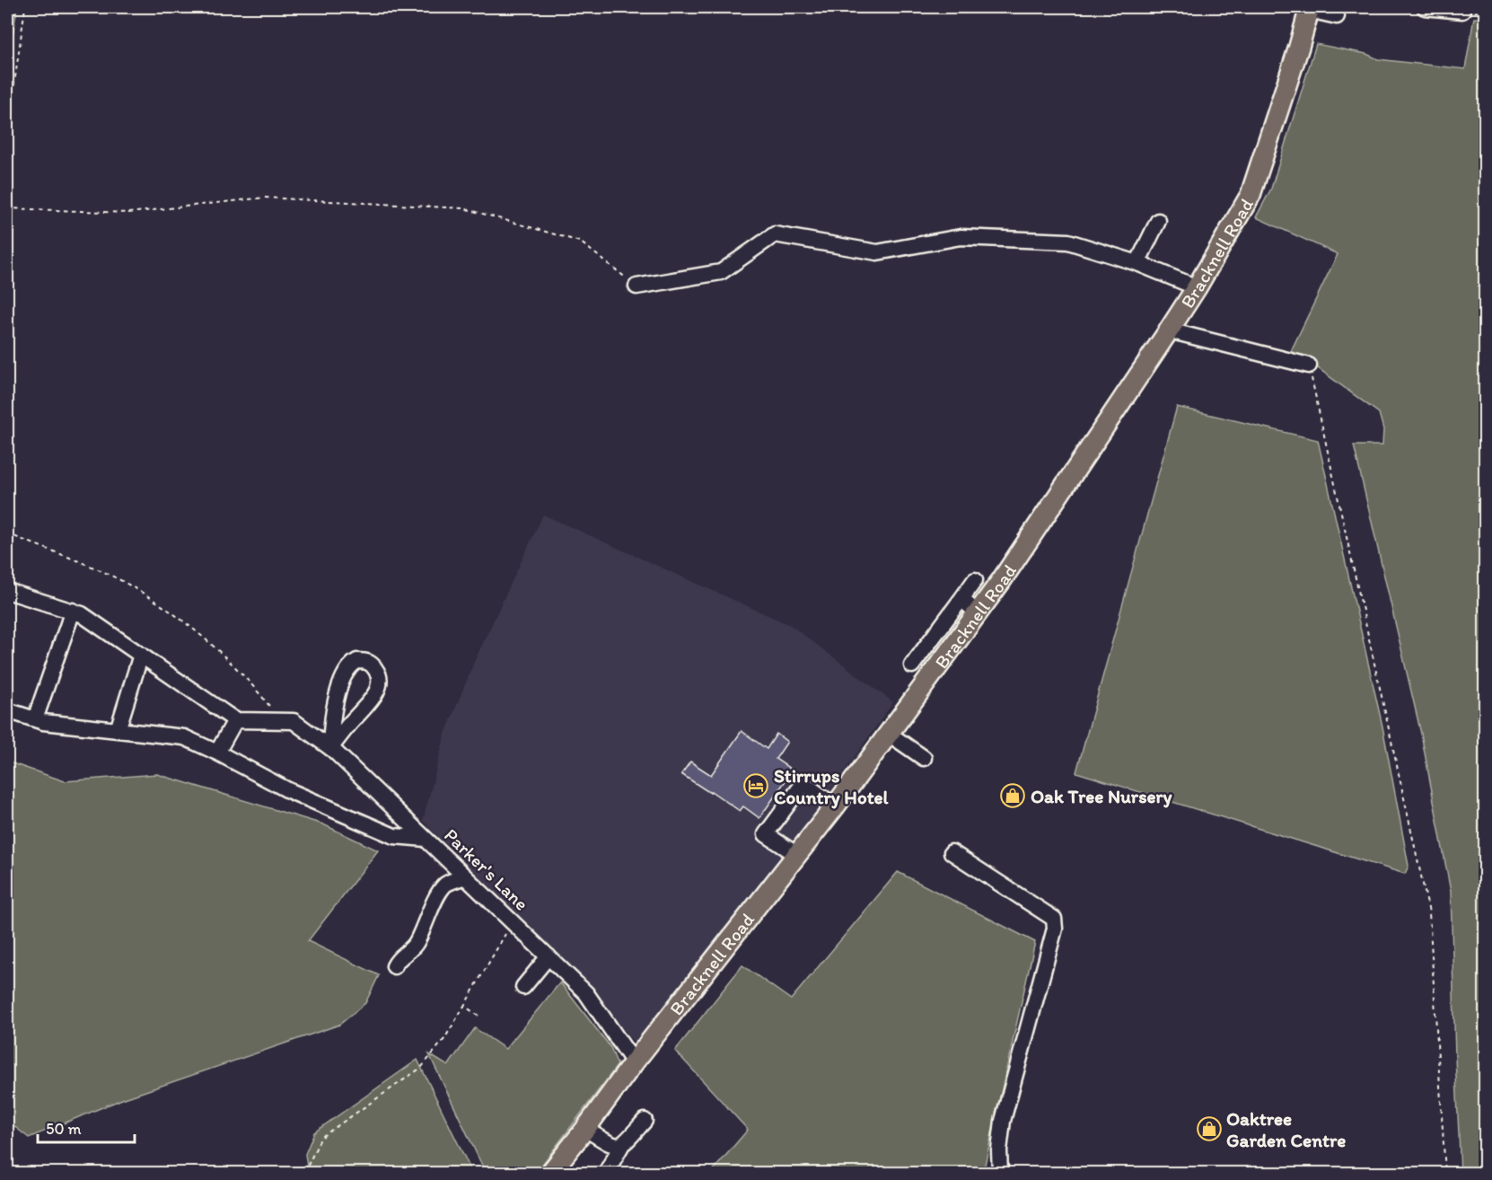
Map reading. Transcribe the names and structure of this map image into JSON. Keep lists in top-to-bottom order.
{
  "streets": {
    "main road": ["Bracknell Road"],
    "street": ["Parker's Lane"]
  },
  "crossings": [
    ["Bracknell Road", "Parker's Lane"]
  ],
  "places": {
    "hotel": ["Stirrups Country Hotel"],
    "shop": ["Oak Tree Nursery", "Oaktree Garden Centre"]
  },
  "scale_bar": "50 m"
}
